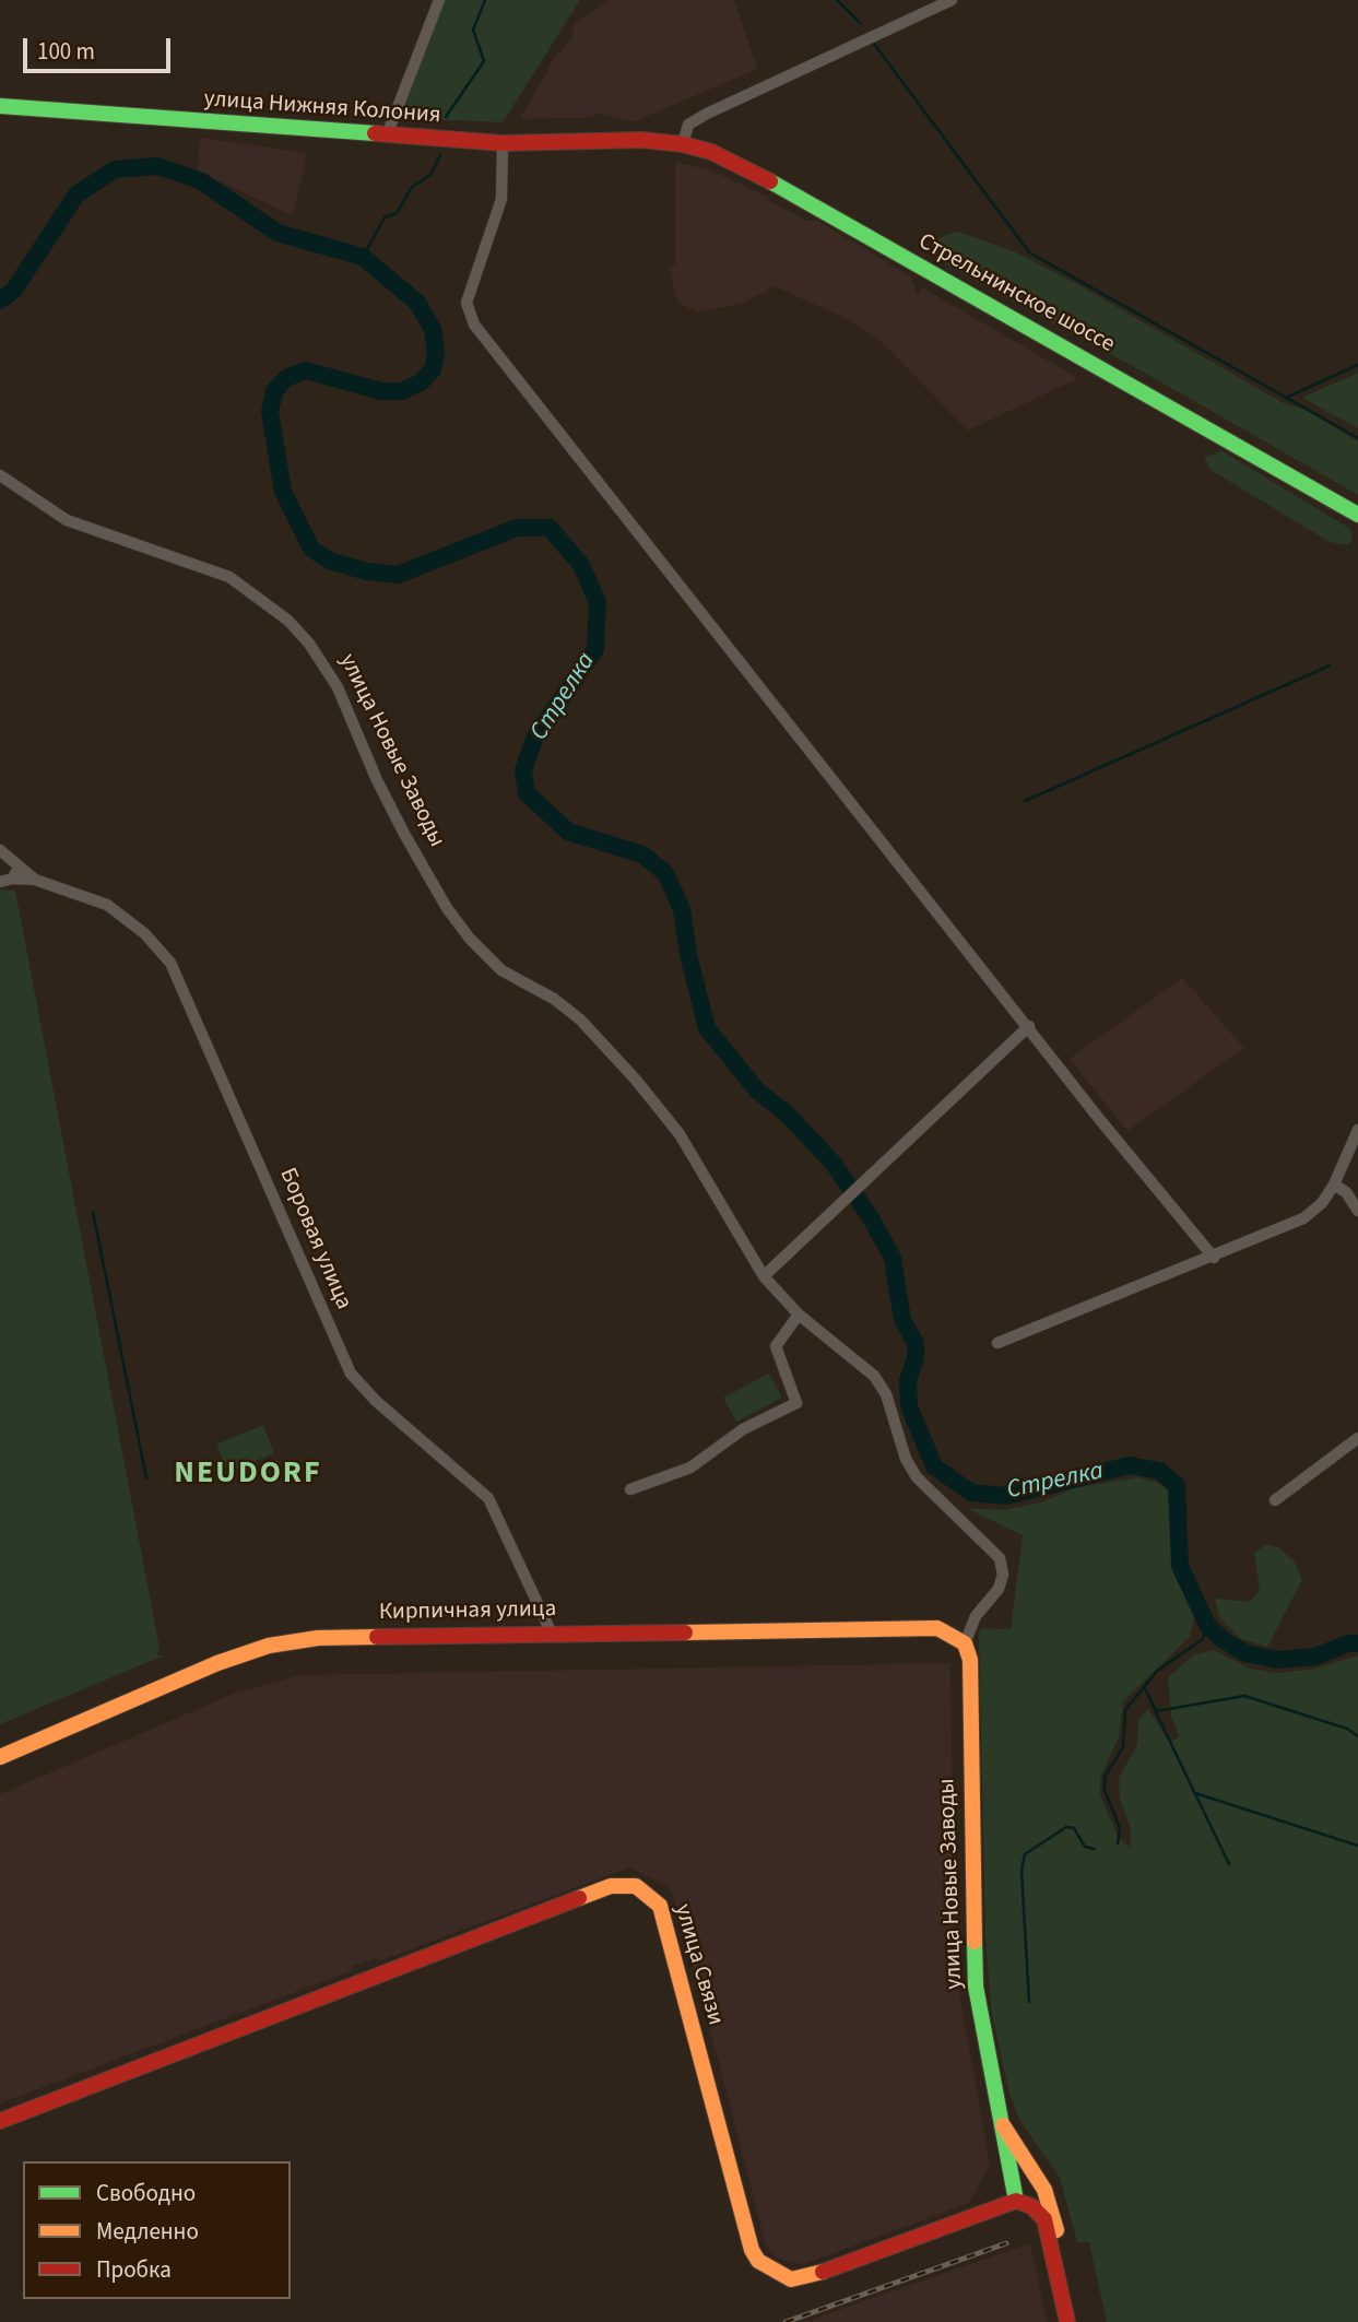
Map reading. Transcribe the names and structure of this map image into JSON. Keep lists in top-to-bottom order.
{
  "streets": {
    "street": [
      "улица Нижняя Колония",
      "Стрельнинское шоссе",
      "улица Новые Заводы",
      "Боровая улица",
      "Кирпичная улица",
      "улица Связи"
    ]
  },
  "crossings": [
    ["улица Нижняя Колония", "Стрельнинское шоссе"],
    ["улица Новые Заводы", "Кирпичная улица"],
    ["улица Новые Заводы", "улица Связи"],
    ["Боровая улица", "Кирпичная улица"]
  ],
  "districts": ["NEUDORF"],
  "water": ["Стрелка"],
  "legend": ["Свободно", "Медленно", "Пробка"],
  "scale_bar": "100 m"
}
